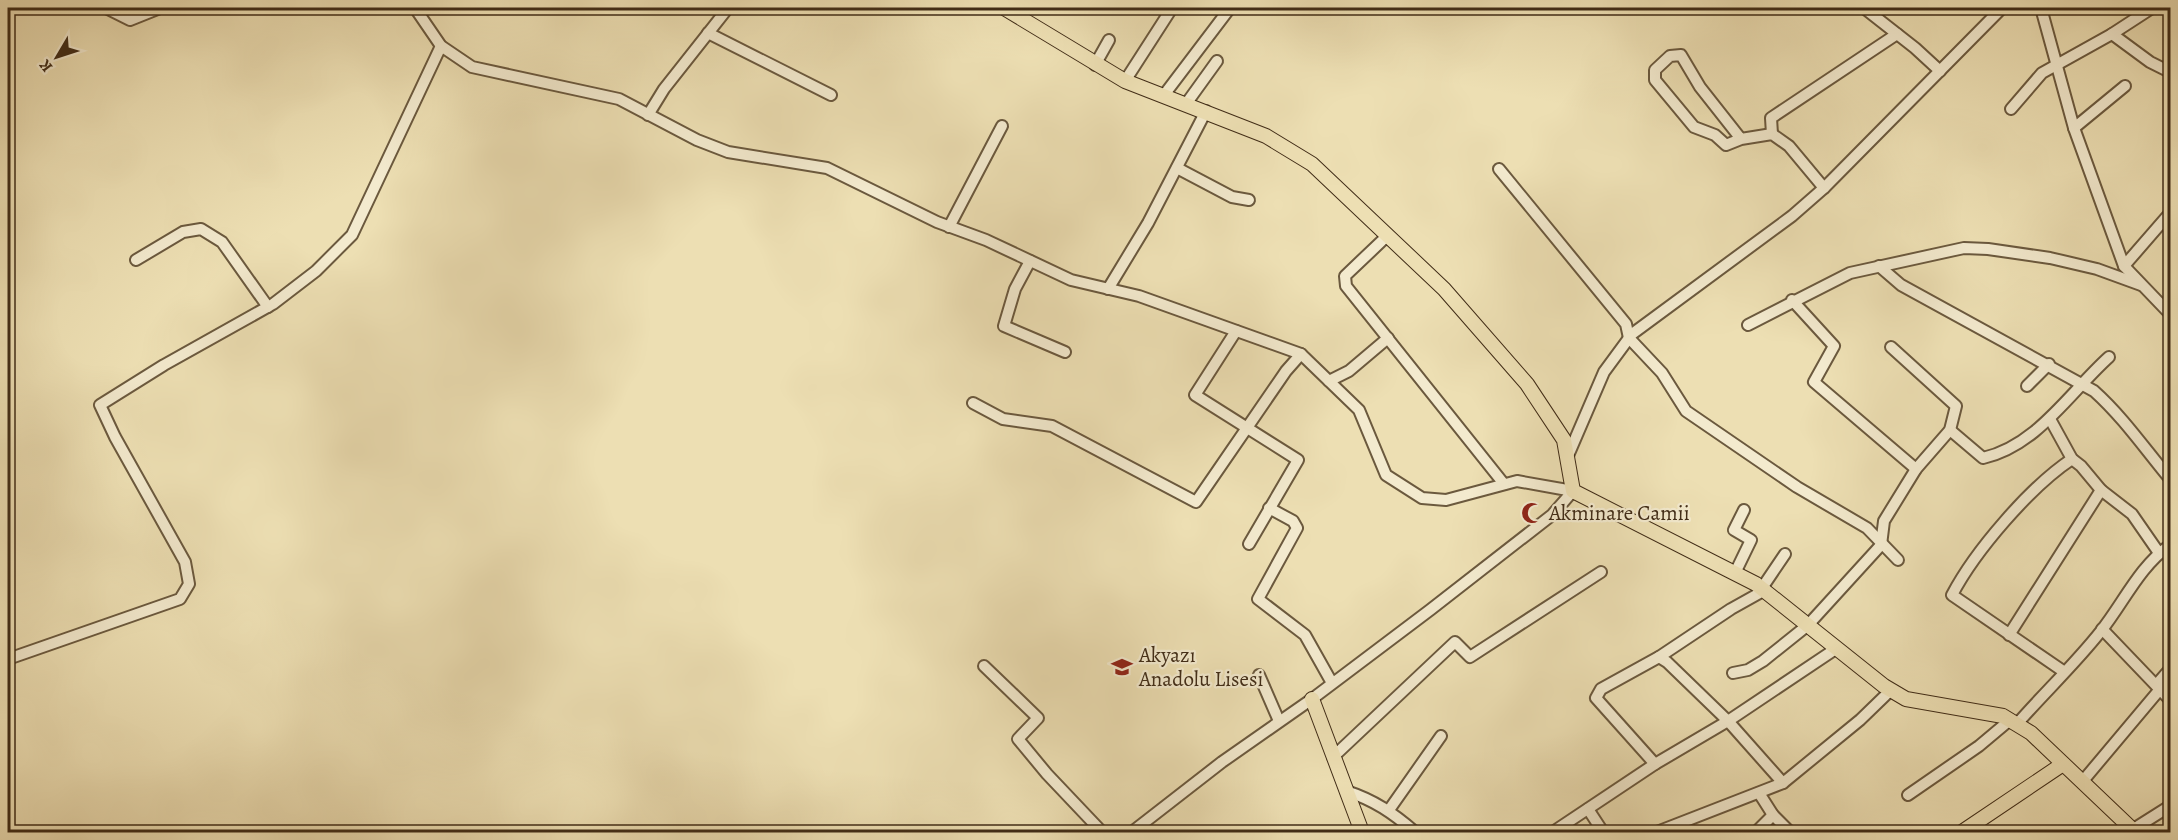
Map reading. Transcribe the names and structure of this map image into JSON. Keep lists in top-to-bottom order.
{
  "places": {
    "mosque": ["Akminare Camii"],
    "school or university": ["Akyazı Anadolu Lisesi"]
  },
  "north": "bottom left"
}
